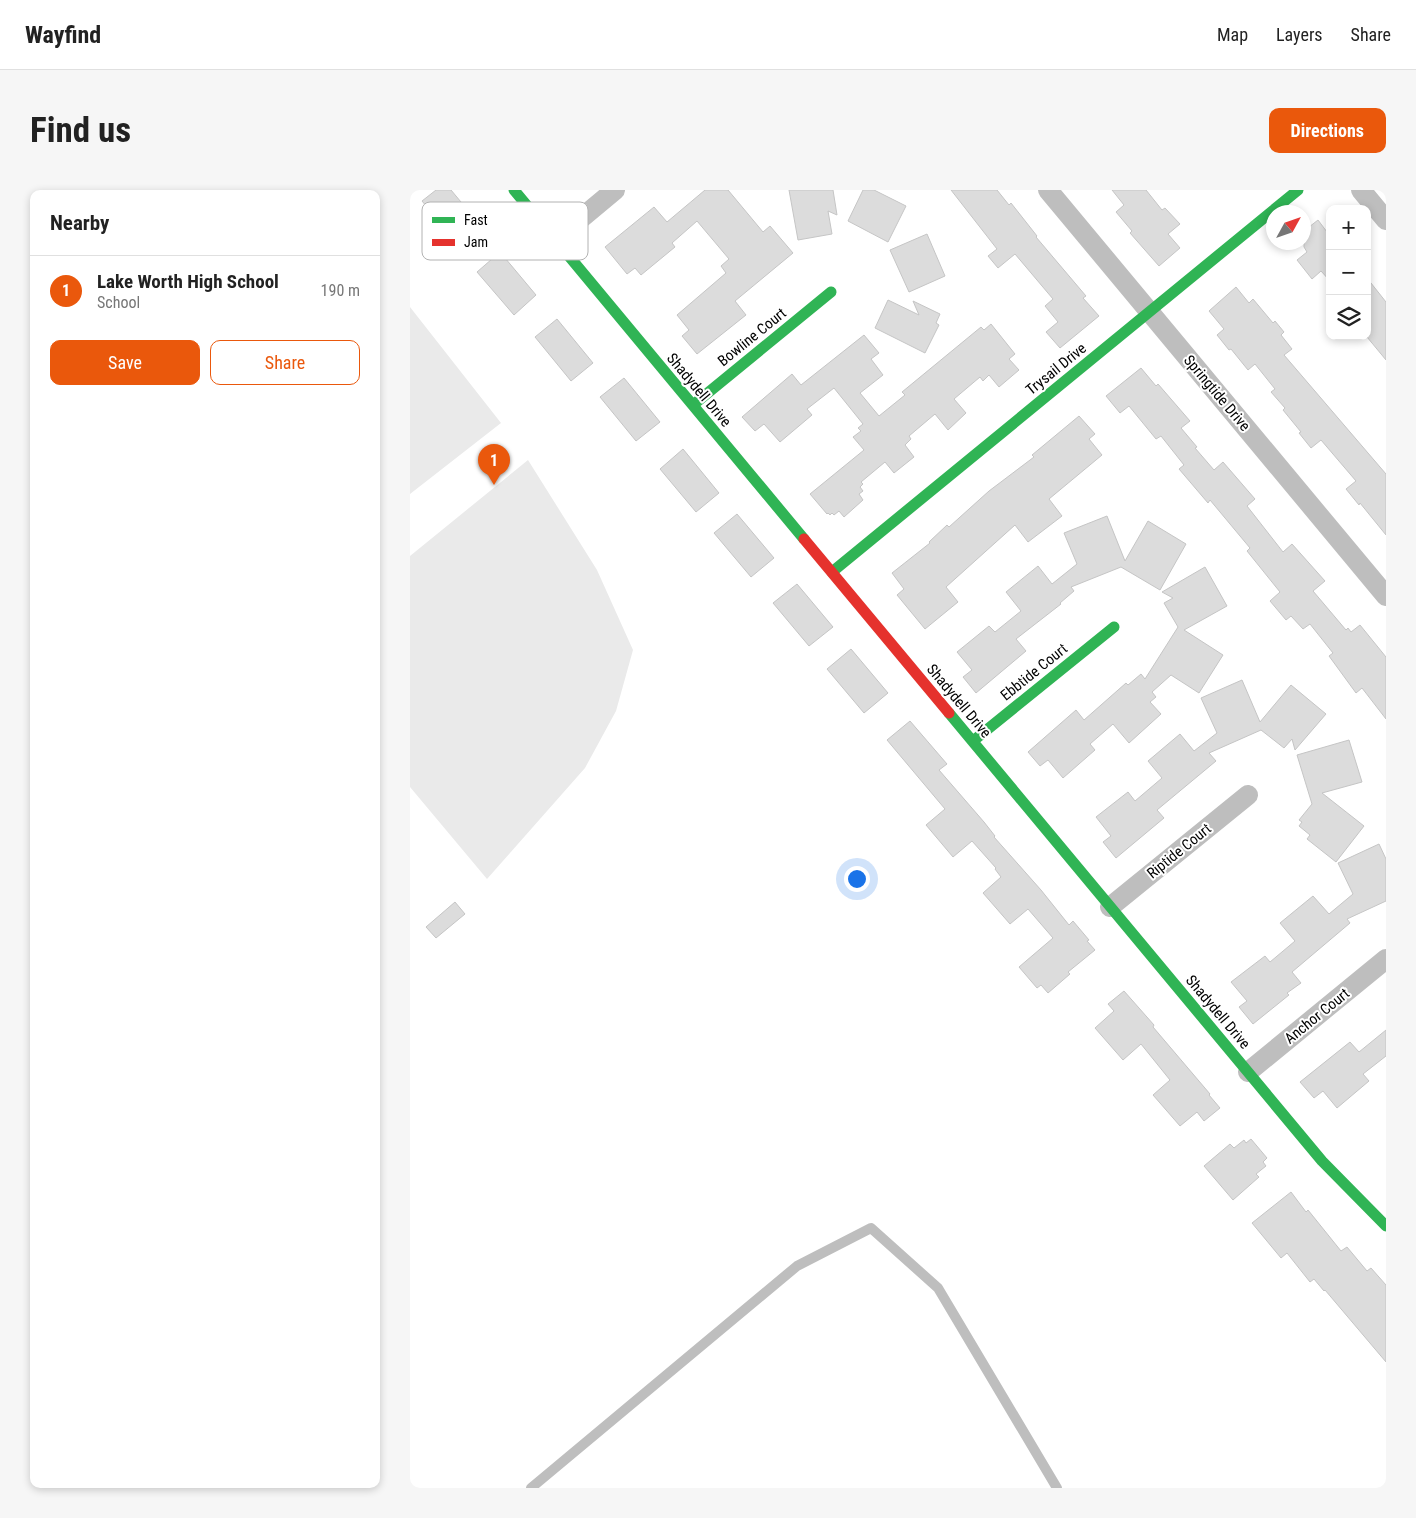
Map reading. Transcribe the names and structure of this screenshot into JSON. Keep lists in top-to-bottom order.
{
  "streets": {
    "street": [
      "Bowline Court",
      "Trysail Drive",
      "Shadydell Drive",
      "Springtide Drive",
      "Ebbtide Court",
      "Riptide Court",
      "Anchor Court"
    ]
  },
  "crossings": [
    ["Bowline Court", "Shadydell Drive"],
    ["Trysail Drive", "Shadydell Drive"],
    ["Trysail Drive", "Springtide Drive"],
    ["Shadydell Drive", "Ebbtide Court"],
    ["Shadydell Drive", "Riptide Court"],
    ["Shadydell Drive", "Anchor Court"]
  ],
  "legend": ["Fast", "Jam"],
  "north": "top right",
  "page": {
    "header": "Wayfind",
    "nav": ["Map", "Layers", "Share"],
    "buttons": [
      "Directions",
      ["Save", "Share"]
    ],
    "title": "Find us",
    "heading": "Nearby",
    "map_buttons": ["+", "−"],
    "list": [
      {
        "mark": "1",
        "name": "Lake Worth High School",
        "note": "School",
        "value": "190 m"
      }
    ],
    "pins": "1"
  }
}
